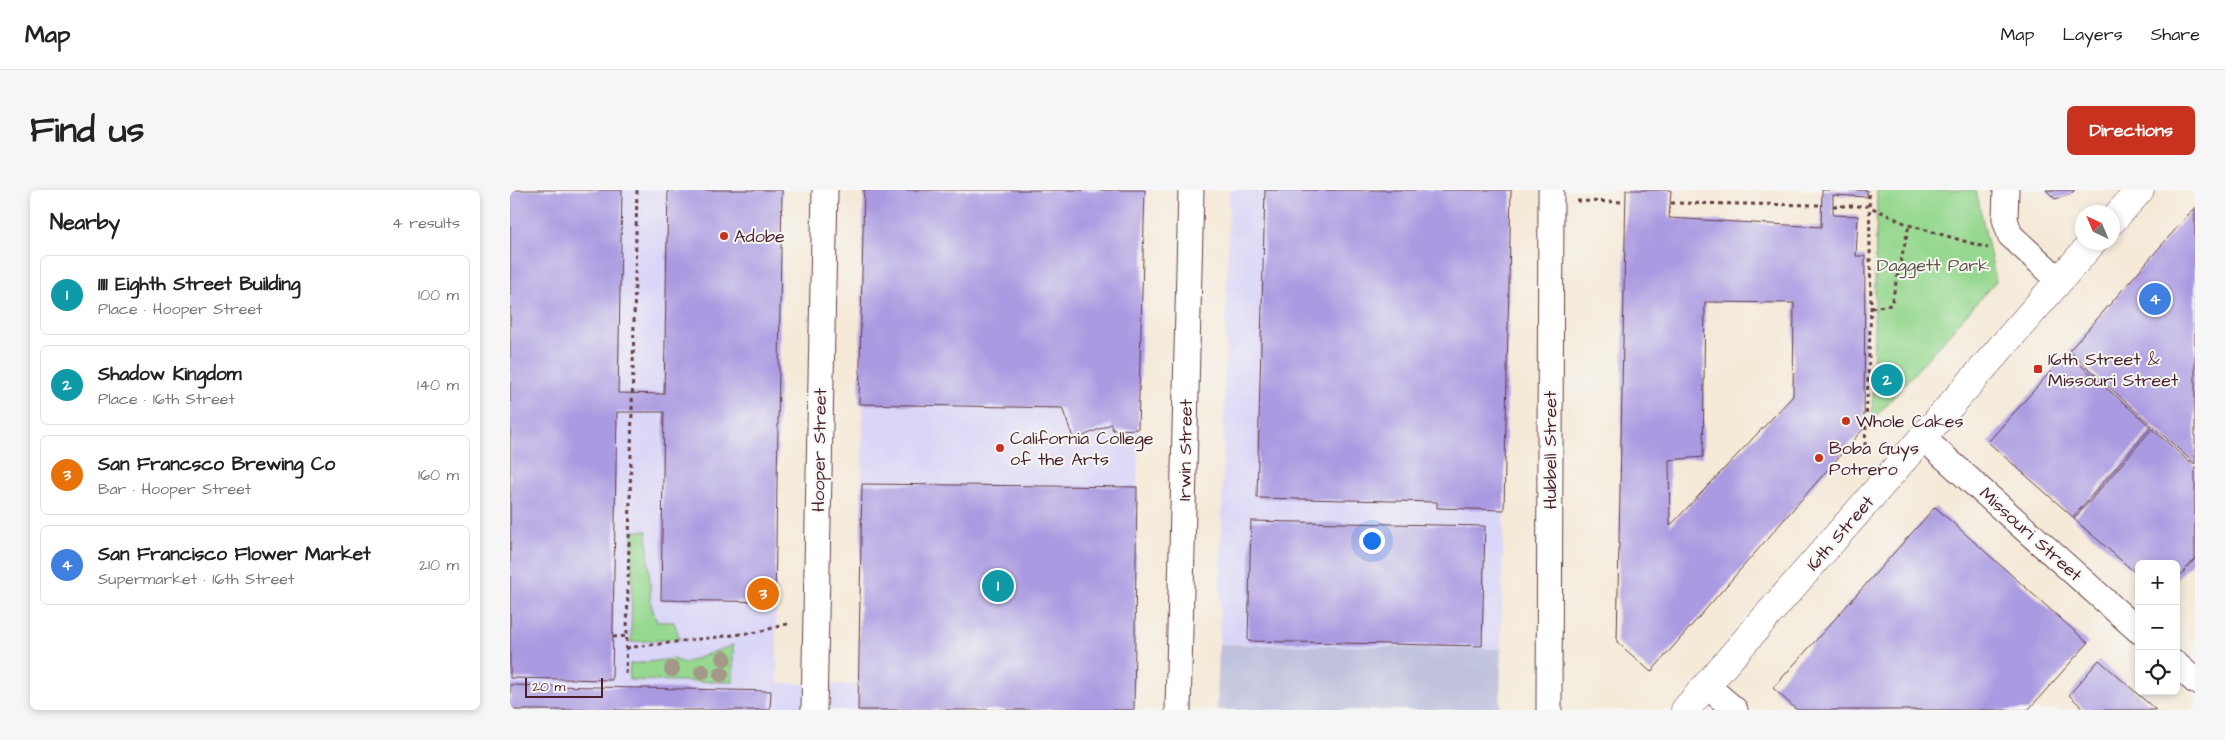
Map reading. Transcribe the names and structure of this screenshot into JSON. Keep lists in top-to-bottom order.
{
  "streets": {
    "main road": ["16th Street"],
    "street": [
      "Hooper Street",
      "Irwin Street",
      "Hubbell Street",
      "Missouri Street"
    ]
  },
  "crossings": [
    ["16th Street", "Missouri Street"]
  ],
  "parks": ["Daggett Park"],
  "places": {
    "other": [
      "Adobe",
      "Whole Cakes",
      "California College of the Arts",
      "Boba Guys Potrero"
    ],
    "transit": ["16th Street & Missouri Street"]
  },
  "scale_bar": "20 m",
  "north": "top left",
  "page": {
    "header": "Map",
    "nav": ["Map", "Layers", "Share"],
    "title": "Find us",
    "buttons": "Directions",
    "heading": ["Nearby", "4 results"],
    "list": [
      {
        "mark": "1",
        "name": "1111 Eighth Street Building",
        "note": "Place · Hooper Street",
        "value": "100 m"
      },
      {
        "mark": "2",
        "name": "Shadow Kingdom",
        "note": "Place · 16th Street",
        "value": "140 m"
      },
      {
        "mark": "3",
        "name": "San Francsco Brewing Co",
        "note": "Bar · Hooper Street",
        "value": "160 m"
      },
      {
        "mark": "4",
        "name": "San Francisco Flower Market",
        "note": "Supermarket · 16th Street",
        "value": "210 m"
      }
    ],
    "pins": [
      "4",
      "2",
      "1",
      "3"
    ],
    "map_buttons": ["+", "−"],
    "scale": "20 m"
  }
}
